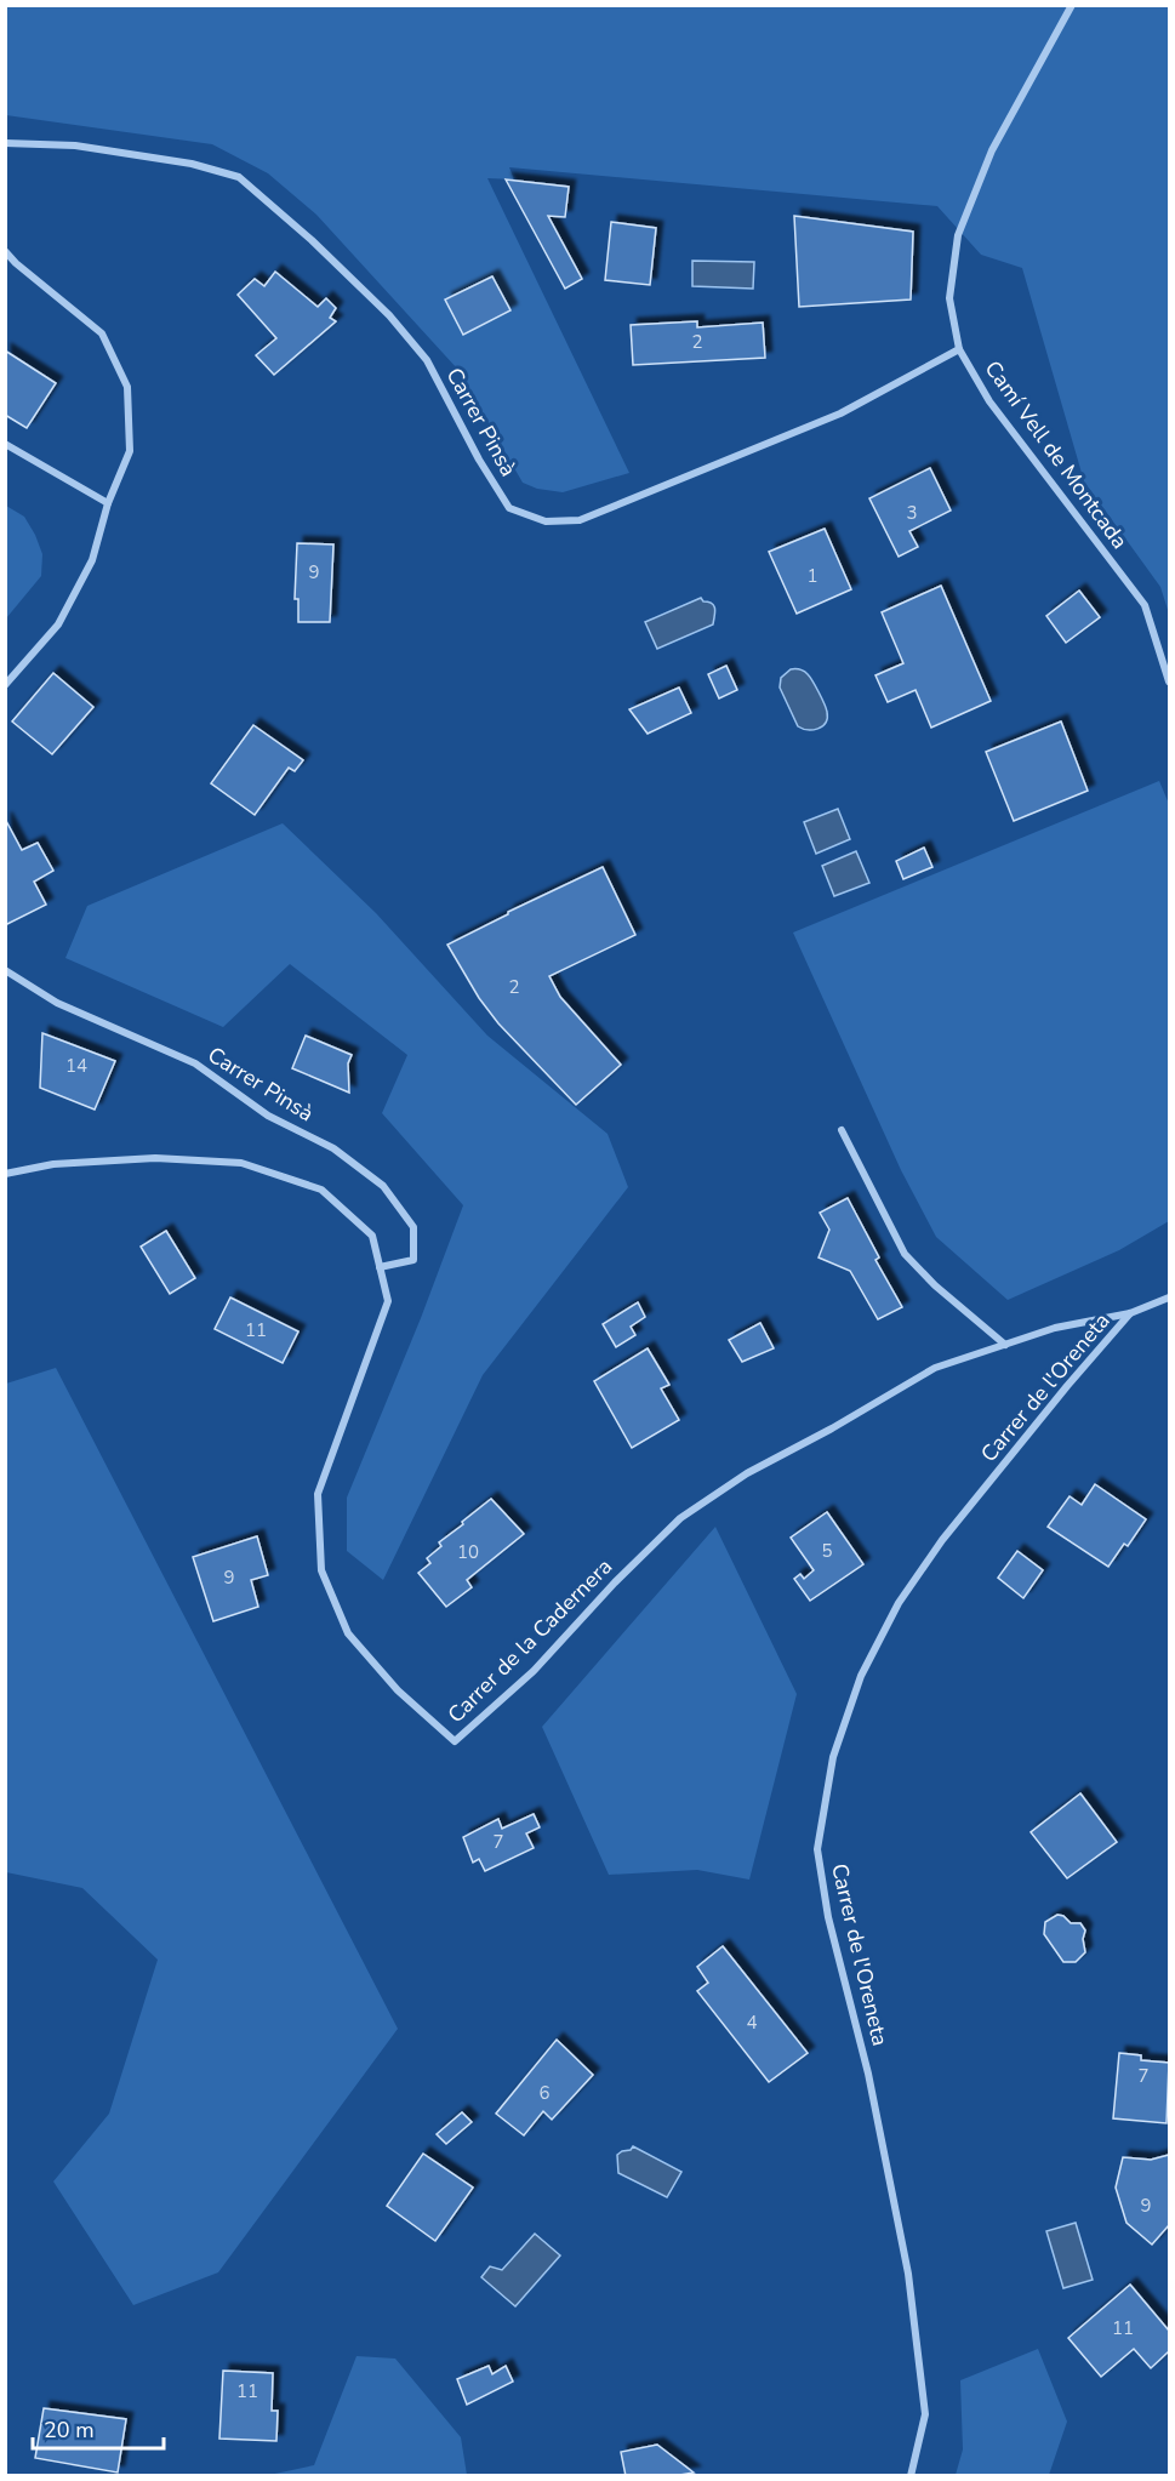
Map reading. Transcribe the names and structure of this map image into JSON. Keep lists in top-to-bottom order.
{
  "streets": {
    "street": [
      "Carrer Pinsà",
      "Camí Vell de Montcada",
      "Carrer de l'Oreneta",
      "Carrer de la Cadernera"
    ]
  },
  "crossings": [
    ["Carrer Pinsà", "Camí Vell de Montcada"],
    ["Carrer Pinsà", "Carrer de la Cadernera"],
    ["Carrer de l'Oreneta", "Carrer de la Cadernera"]
  ],
  "house_numbers": [
    "2",
    "3",
    "9",
    "1",
    "2",
    "14",
    "11",
    "5",
    "10",
    "9",
    "7",
    "4",
    "7",
    "6",
    "9",
    "11",
    "11"
  ],
  "scale_bar": "20 m"
}
